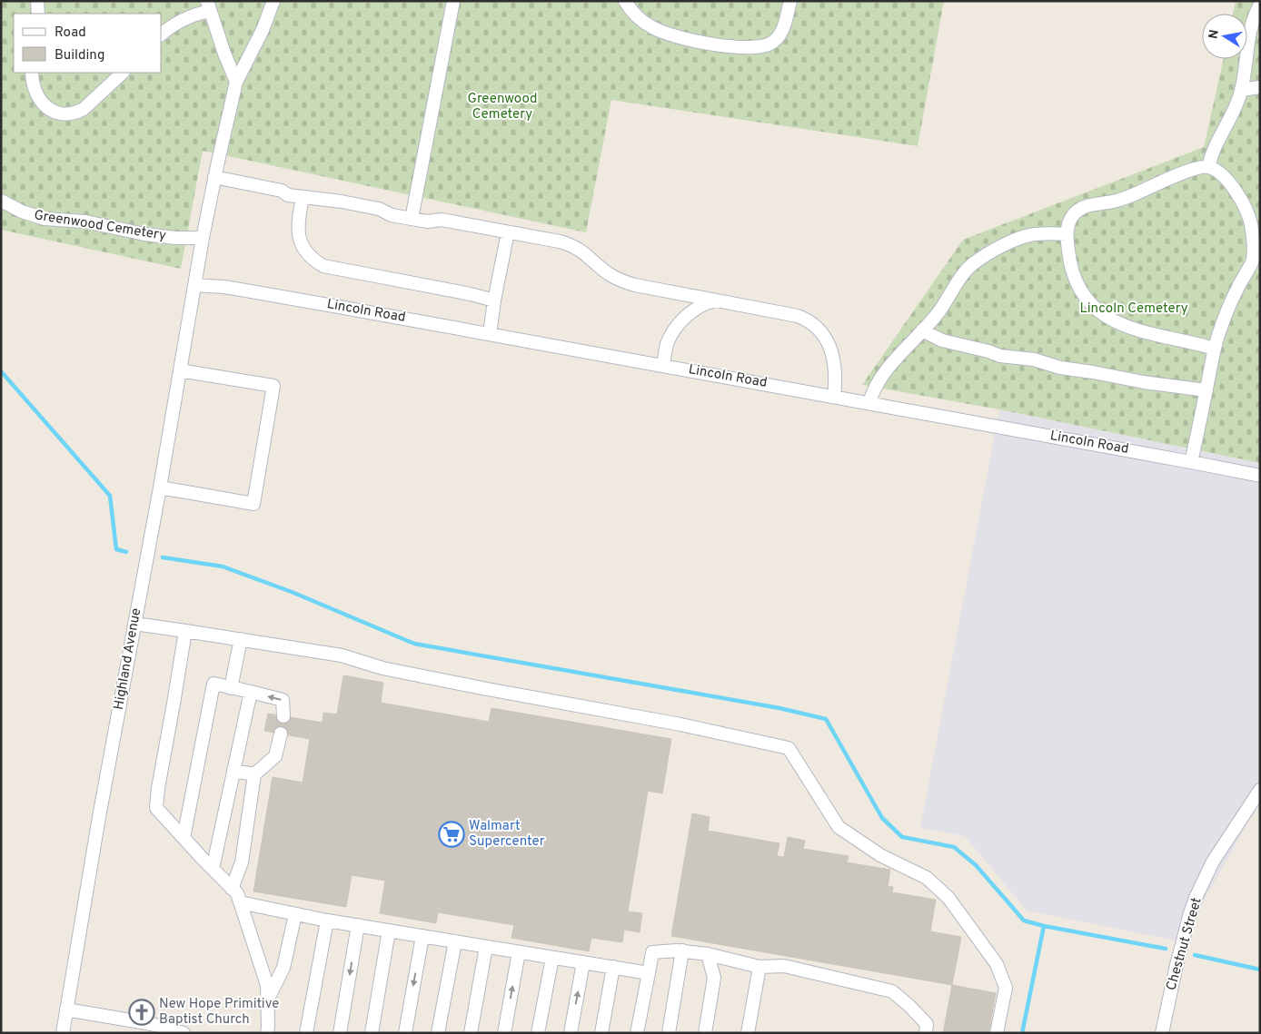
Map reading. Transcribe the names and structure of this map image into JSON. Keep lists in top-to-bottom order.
{
  "streets": {
    "street": [
      "Greenwood Cemetery",
      "Lincoln Road",
      "Highland Avenue",
      "Chestnut Street"
    ]
  },
  "crossings": [
    ["Lincoln Road", "Highland Avenue"]
  ],
  "parks": ["Greenwood Cemetery", "Lincoln Cemetery"],
  "places": {
    "supermarket": ["Walmart Supercenter"],
    "church": ["New Hope Primitive Baptist Church"]
  },
  "legend": ["Road", "Building"],
  "north": "left"
}
